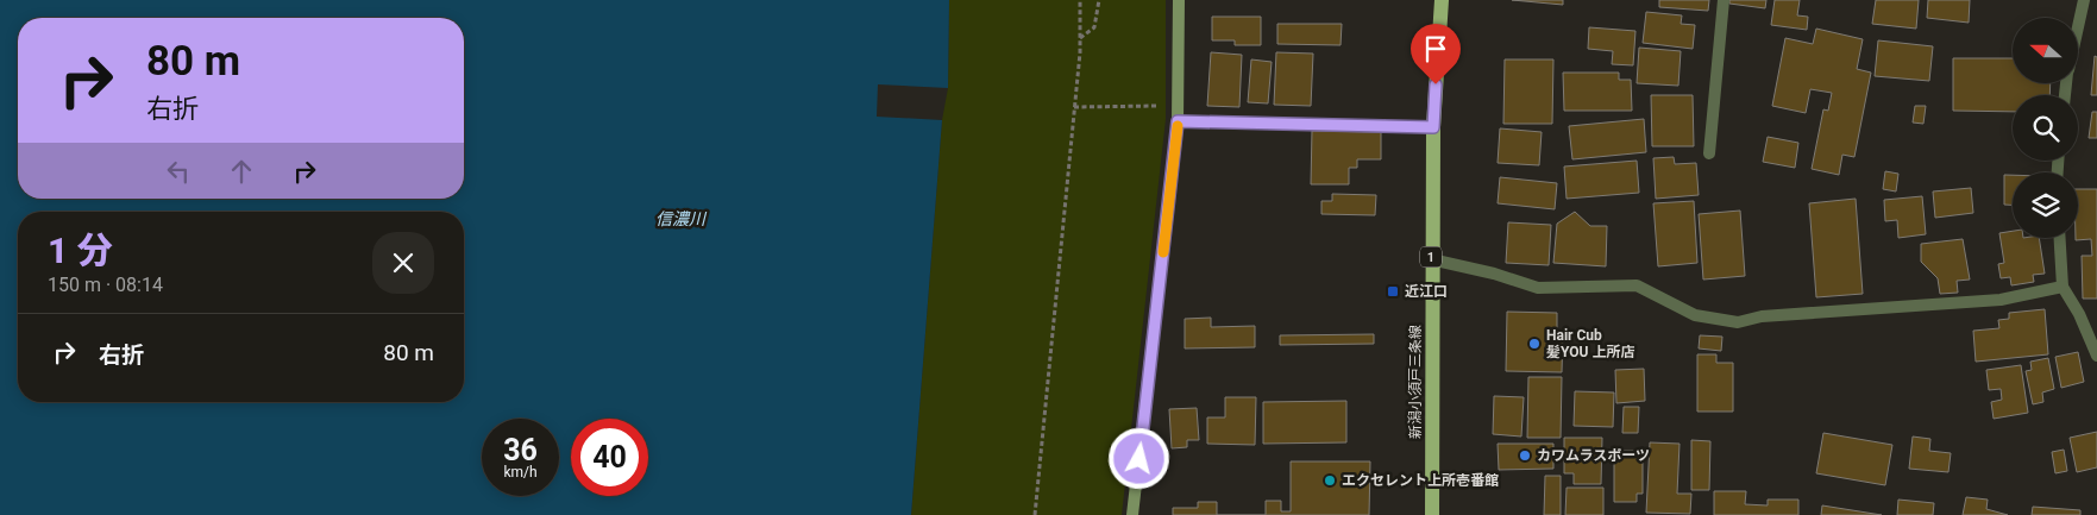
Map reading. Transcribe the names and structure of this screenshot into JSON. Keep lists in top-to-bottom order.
{
  "streets": {
    "main road": ["1", "新潟小須戸三条線"]
  },
  "water": ["信濃川"],
  "places": {
    "transit": ["近江口"],
    "other": ["Hair Cub 髪YOU 上所店", "カワムラスポーツ", "エクセレント上所壱番館"]
  },
  "north": "left",
  "page": {
    "turn": ["80 m", "右折"],
    "heading": ["1 分", "150 m · 08:14"],
    "list": [
      {
        "name": "右折",
        "value": "80 m"
      }
    ],
    "speed": "36 km/h",
    "limit": "40"
  }
}
